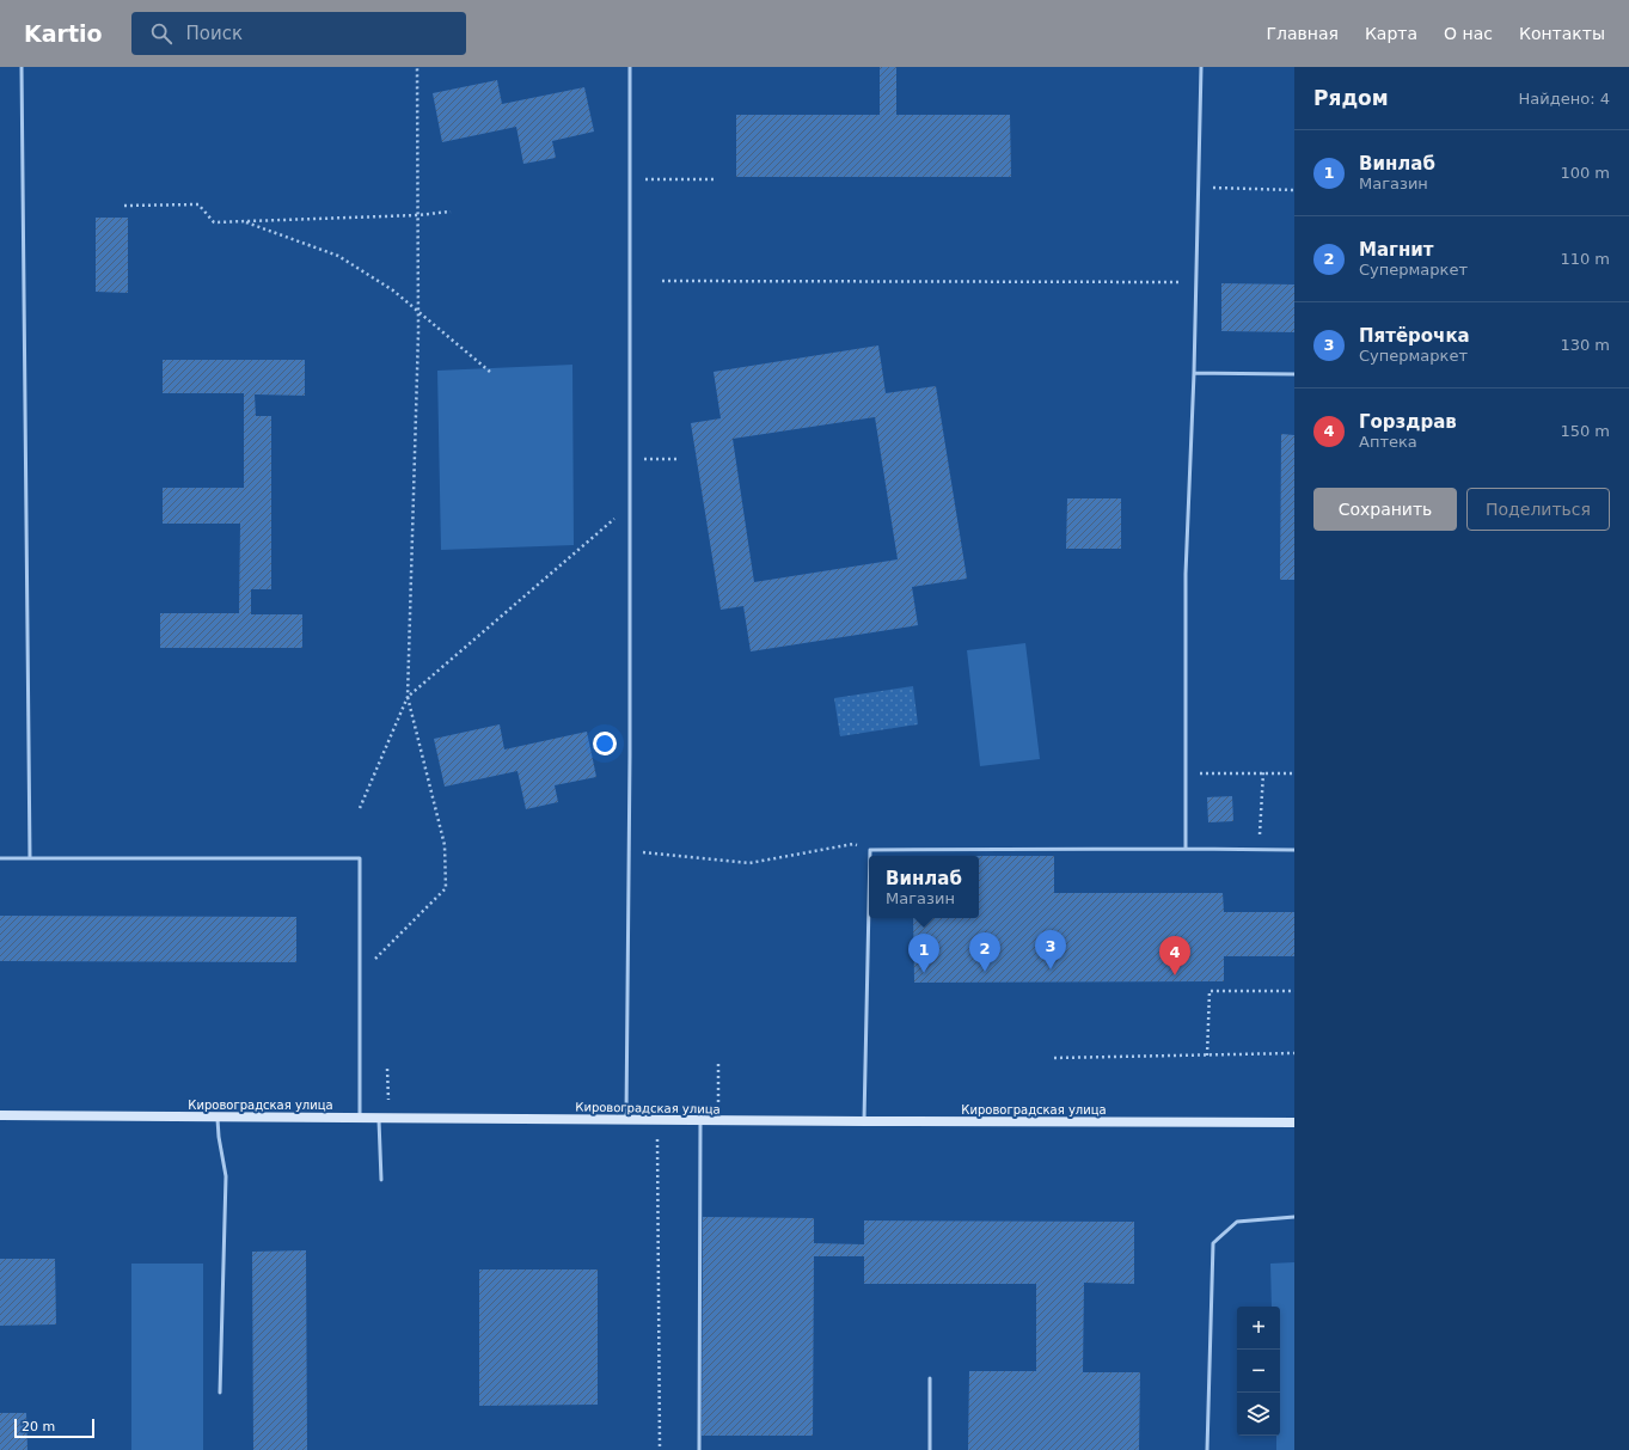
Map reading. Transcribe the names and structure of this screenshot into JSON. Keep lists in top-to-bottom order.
{
  "streets": {
    "street": ["Кировоградская улица"]
  },
  "scale_bar": "20 m",
  "page": {
    "header": "Kartio",
    "search": "Поиск",
    "nav": [
      "Главная",
      "Карта",
      "О нас",
      "Контакты"
    ],
    "heading": ["Рядом", "Найдено: 4"],
    "list": [
      {
        "mark": "1",
        "name": "Винлаб",
        "note": "Магазин",
        "value": "100 m"
      },
      {
        "mark": "2",
        "name": "Магнит",
        "note": "Супермаркет",
        "value": "110 m"
      },
      {
        "mark": "3",
        "name": "Пятёрочка",
        "note": "Супермаркет",
        "value": "130 m"
      },
      {
        "mark": "4",
        "name": "Горздрав",
        "note": "Аптека",
        "value": "150 m"
      }
    ],
    "buttons": ["Сохранить", "Поделиться"],
    "popup": ["Винлаб", "Магазин"],
    "pins": [
      "3",
      "2",
      "1",
      "4"
    ],
    "map_buttons": ["+", "−"],
    "scale": "20 m"
  }
}
